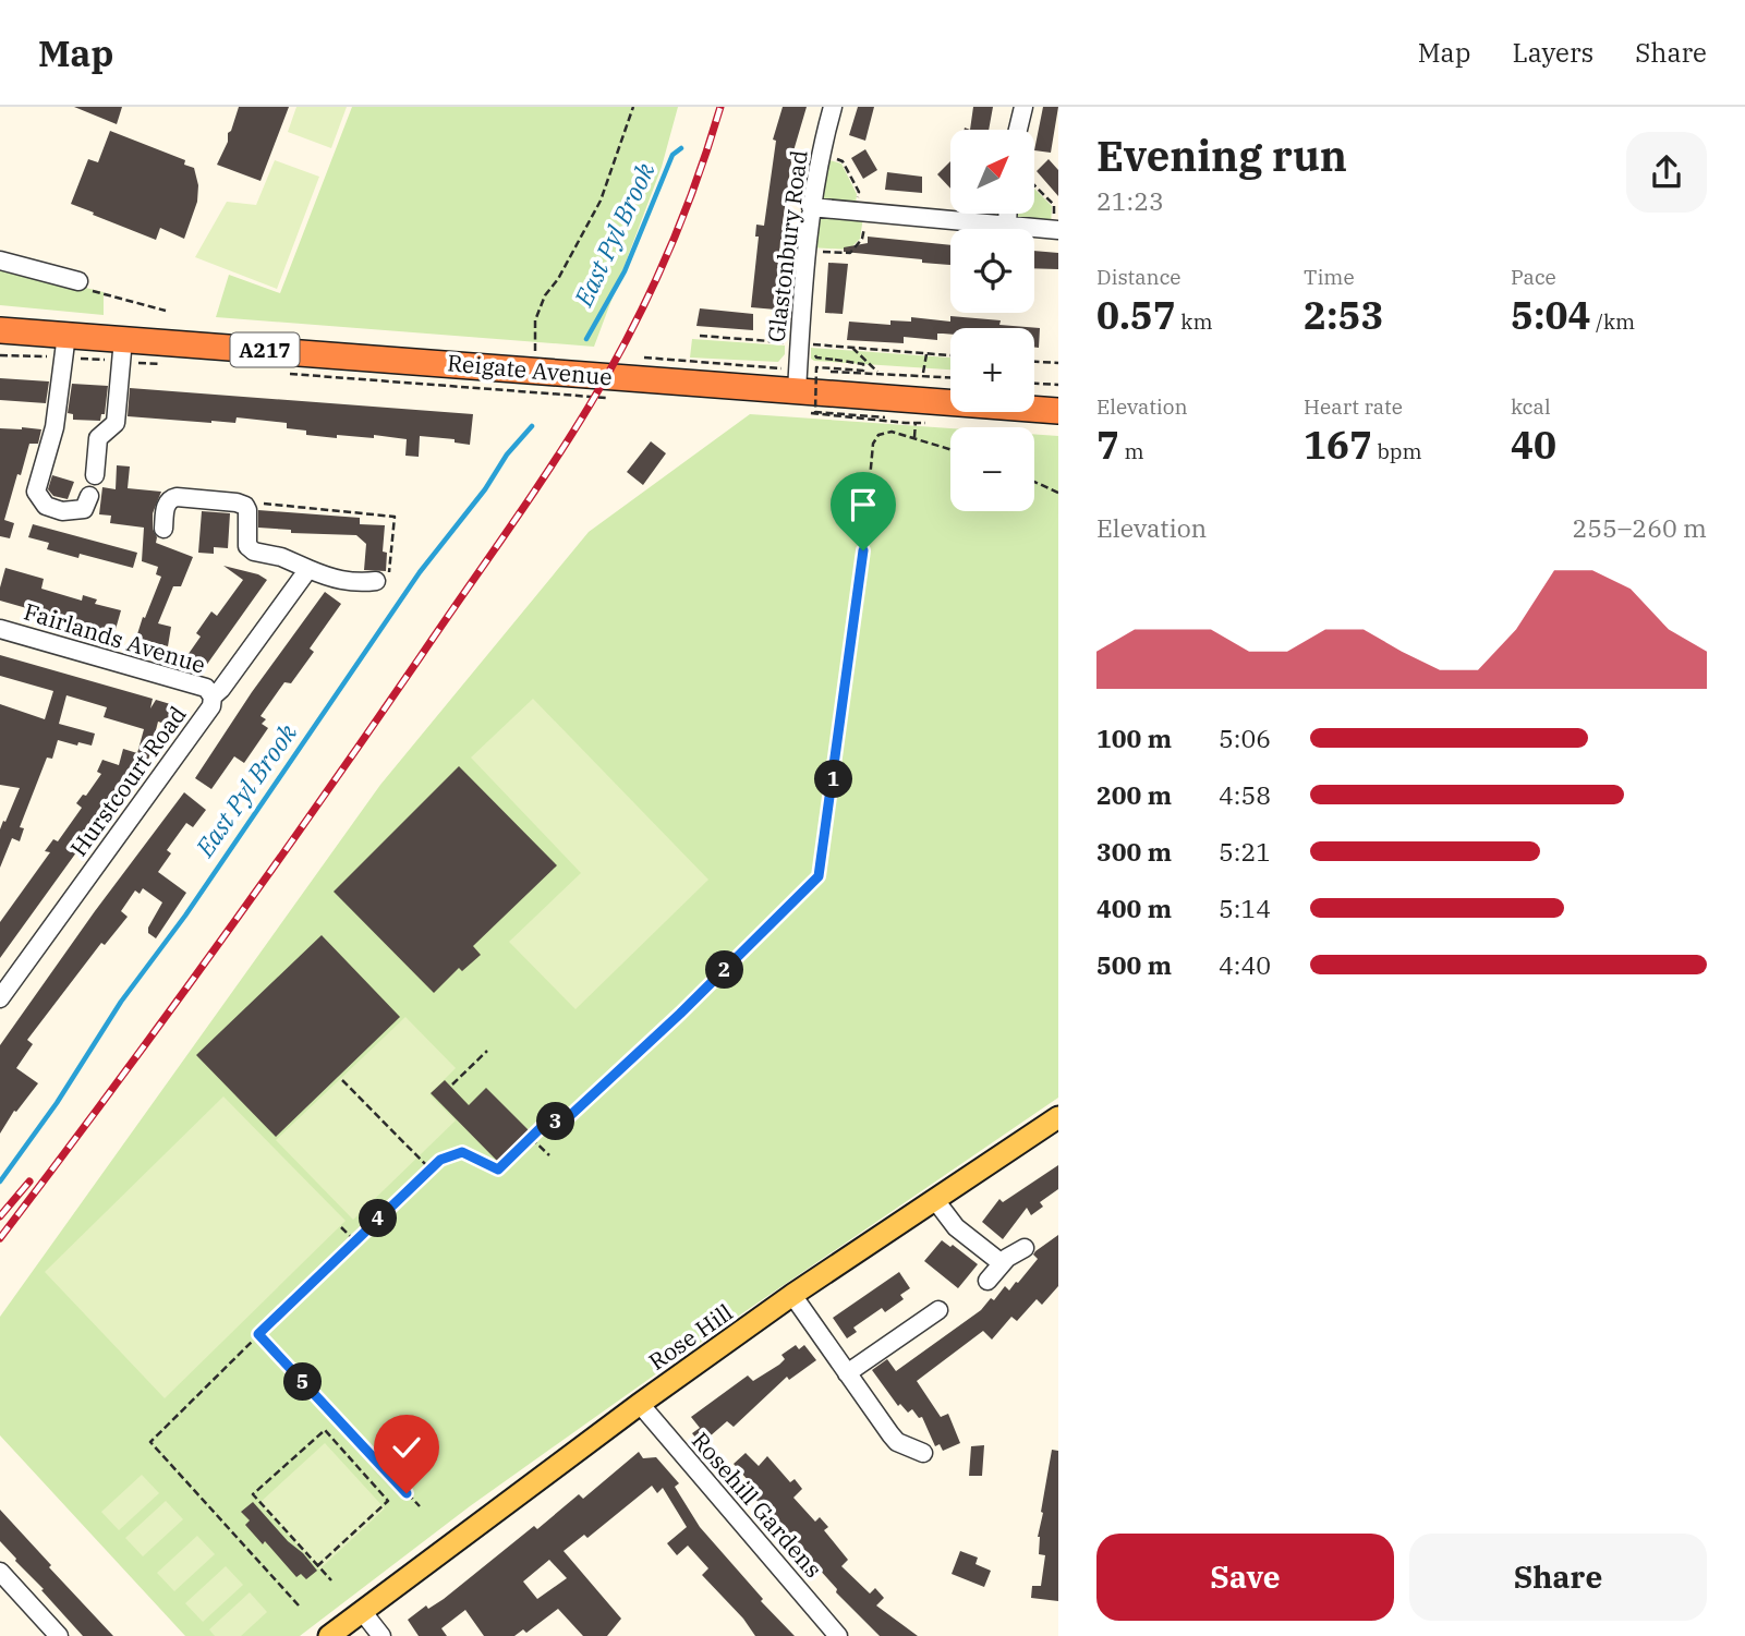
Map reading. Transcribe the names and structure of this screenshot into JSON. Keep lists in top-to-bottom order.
{
  "streets": {
    "highway": ["A217", "Reigate Avenue"],
    "main road": ["Rose Hill"],
    "street": [
      "Glastonbury Road",
      "Fairlands Avenue",
      "Hurstcourt Road",
      "Rosehill Gardens"
    ]
  },
  "crossings": [
    ["Glastonbury Road", "Reigate Avenue"],
    ["Fairlands Avenue", "Hurstcourt Road"],
    ["Rose Hill", "Rosehill Gardens"]
  ],
  "water": ["East Pyl Brook"],
  "north": "top right",
  "page": {
    "header": "Map",
    "nav": ["Map", "Layers", "Share"],
    "heading": ["Evening run", "21:23"],
    "map_buttons": ["+", "−"],
    "stats": [
      ["Distance", "0.57 km"],
      ["Time", "2:53"],
      ["Pace", "5:04 /km"],
      ["Elevation", "7 m"],
      ["Heart rate", "167 bpm"],
      ["kcal", "40"]
    ],
    "chart": ["Elevation", "255–260 m"],
    "list": [
      {
        "name": "100 m",
        "note": "5:06"
      },
      {
        "name": "200 m",
        "note": "4:58"
      },
      {
        "name": "300 m",
        "note": "5:21"
      },
      {
        "name": "400 m",
        "note": "5:14"
      },
      {
        "name": "500 m",
        "note": "4:40"
      }
    ],
    "pins": [
      "1",
      "2",
      "3",
      "4",
      "5"
    ],
    "buttons": ["Save", "Share"]
  }
}
